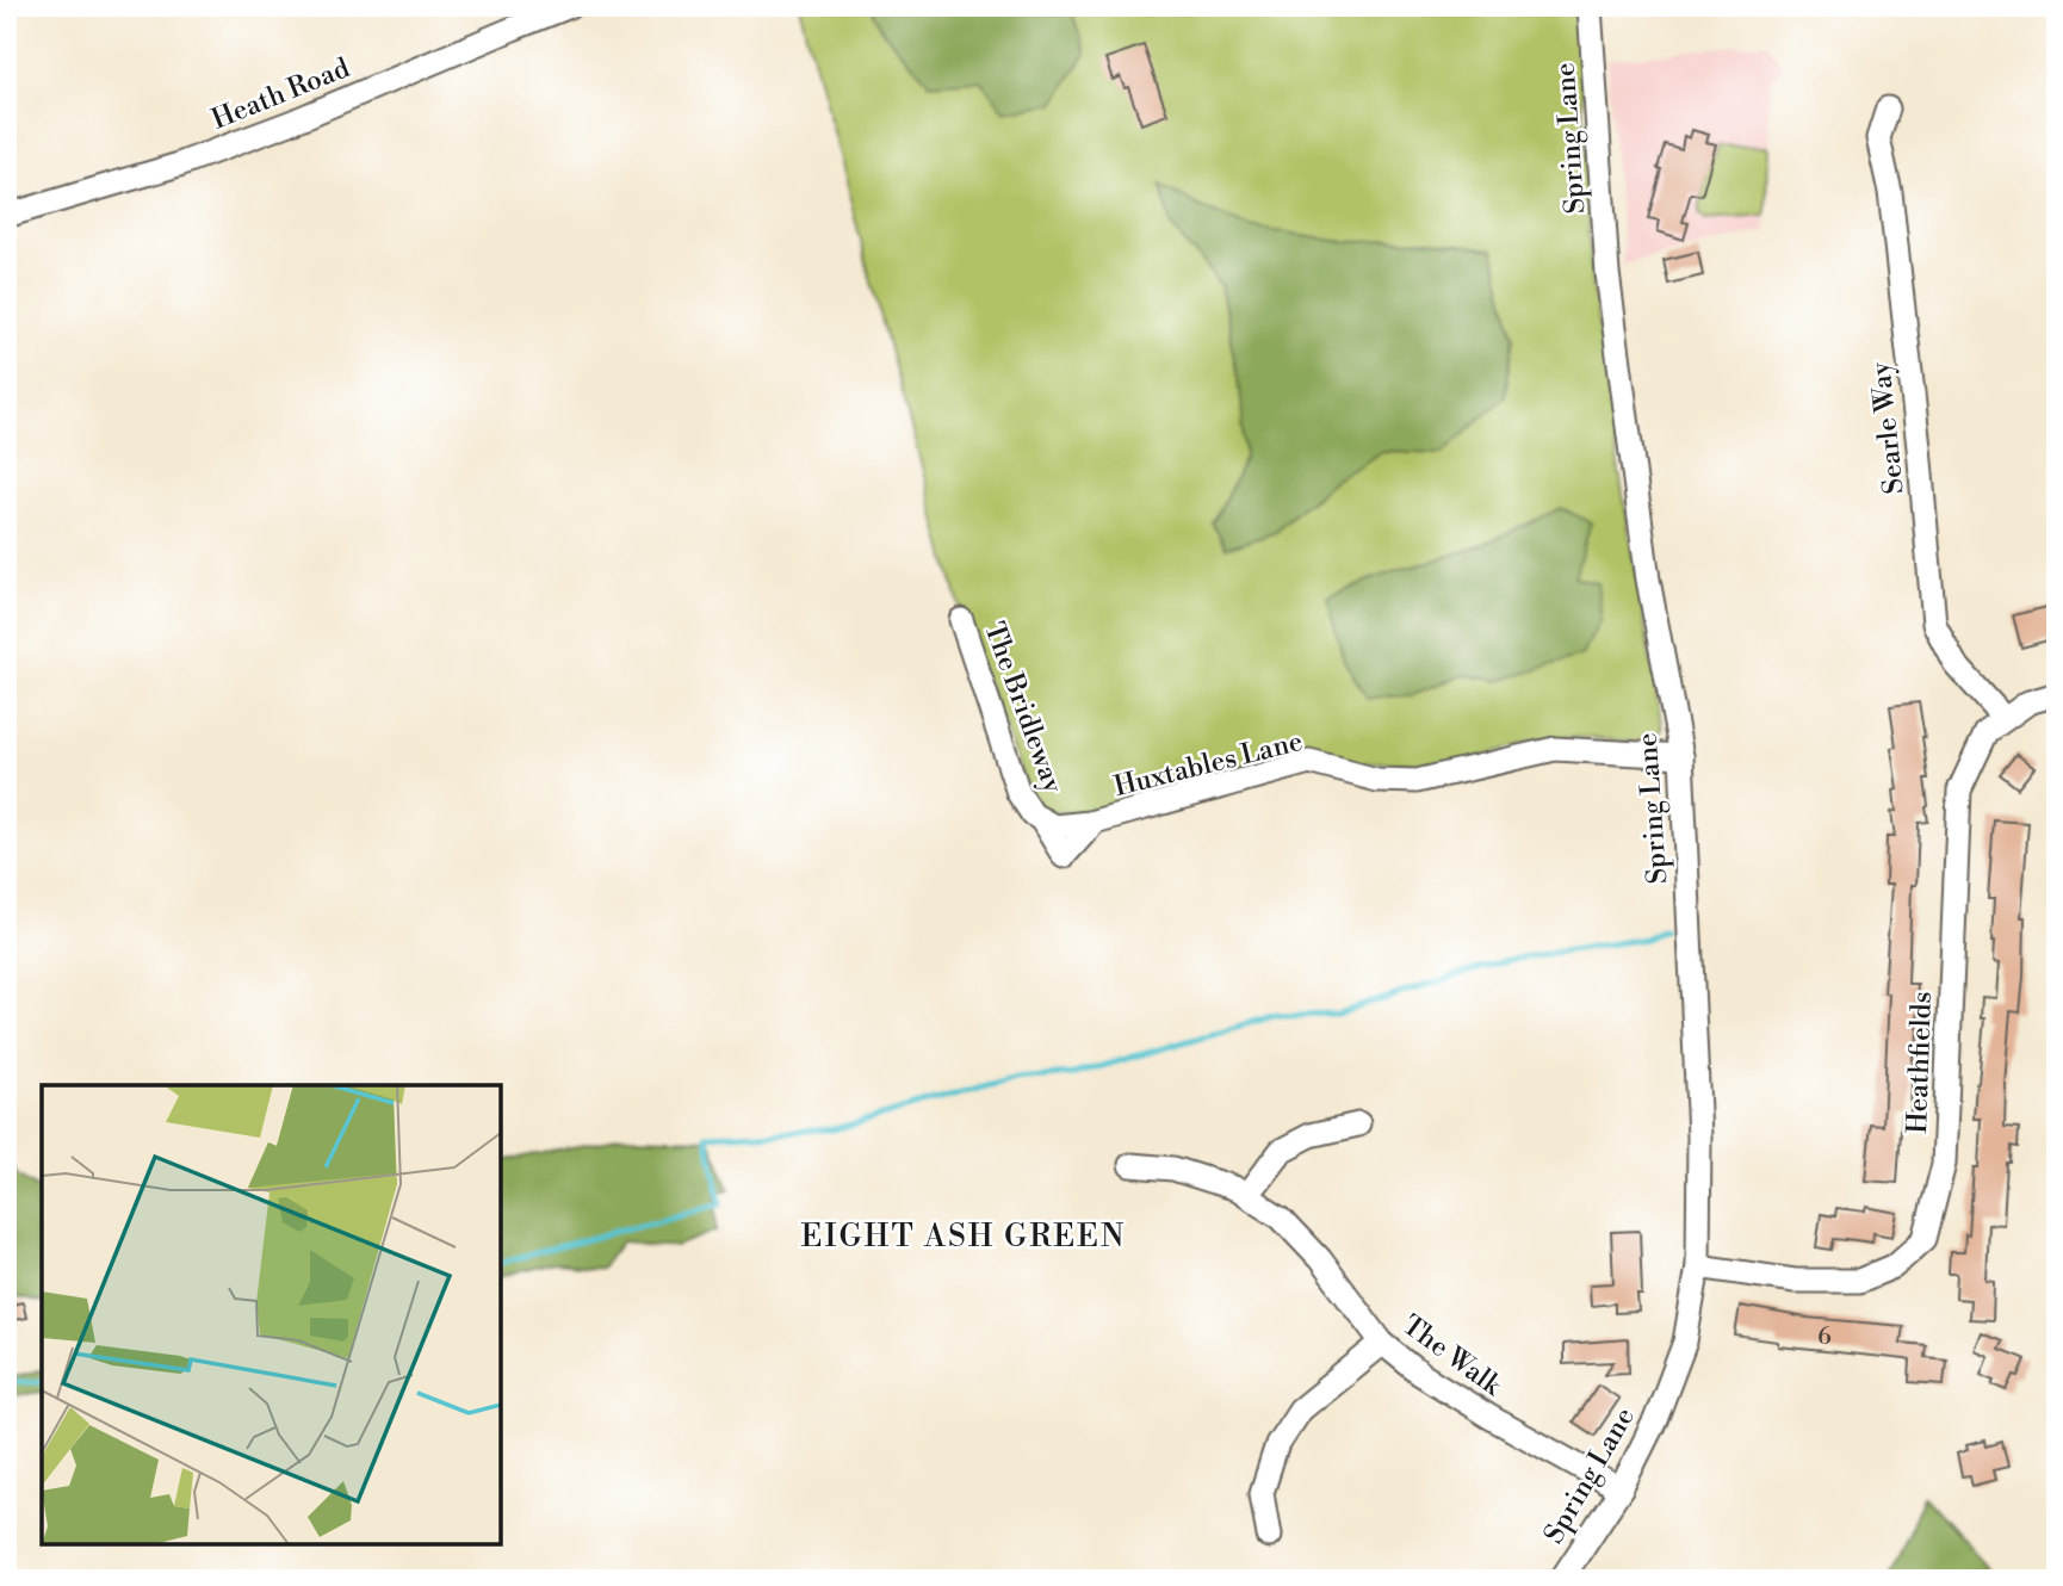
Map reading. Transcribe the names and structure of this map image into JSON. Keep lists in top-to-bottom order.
{
  "streets": {
    "street": [
      "Heath Road",
      "Spring Lane",
      "Searle Way",
      "The Bridleway",
      "Huxtables Lane",
      "Heathfields",
      "The Walk"
    ]
  },
  "crossings": [
    ["Spring Lane", "Huxtables Lane"],
    ["Spring Lane", "Heathfields"],
    ["Spring Lane", "The Walk"],
    ["Searle Way", "Heathfields"],
    ["The Bridleway", "Huxtables Lane"]
  ],
  "districts": ["EIGHT ASH GREEN"],
  "house_numbers": ["6"]
}
